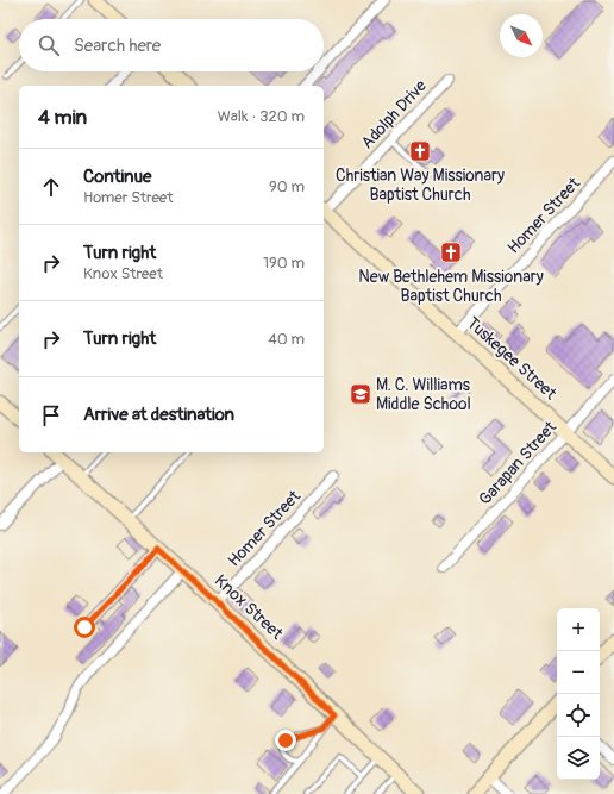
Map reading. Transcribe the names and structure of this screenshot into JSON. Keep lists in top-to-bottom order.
{
  "streets": {
    "street": [
      "Adolph Drive",
      "Homer Street",
      "Tuskegee Street",
      "Garapan Street",
      "Knox Street"
    ]
  },
  "crossings": [
    ["Adolph Drive", "Tuskegee Street"],
    ["Homer Street", "Tuskegee Street"],
    ["Homer Street", "Knox Street"],
    ["Tuskegee Street", "Garapan Street"]
  ],
  "places": {
    "church": ["Christian Way Missionary Baptist Church", "New Bethlehem Missionary Baptist Church"],
    "school or university": ["M. C. Williams Middle School"]
  },
  "north": "bottom right",
  "page": {
    "search": "Search here",
    "heading": ["4 min", "Walk · 320 m"],
    "list": [
      ["Continue", "Homer Street", "90 m"],
      ["Turn right", "Knox Street", "190 m"],
      ["Turn right", "40 m"],
      "Arrive at destination"
    ],
    "map_buttons": ["+", "−"]
  }
}
